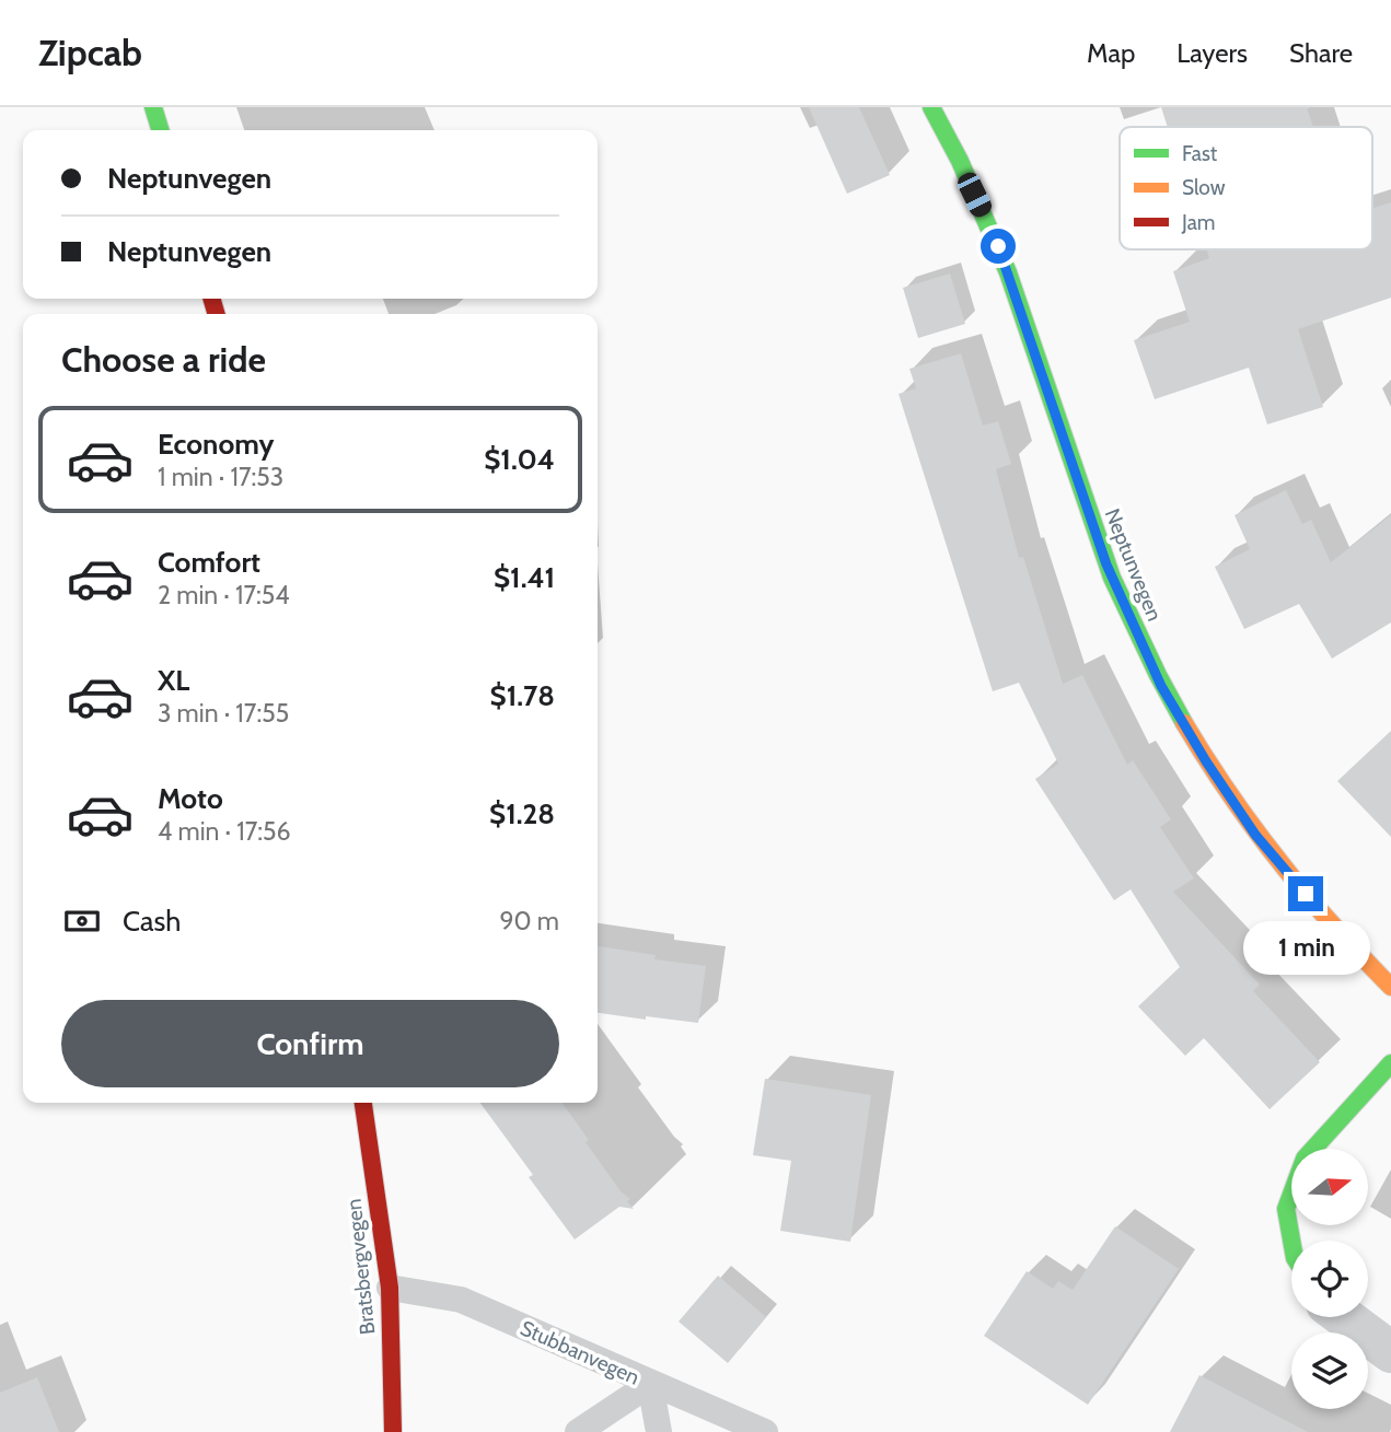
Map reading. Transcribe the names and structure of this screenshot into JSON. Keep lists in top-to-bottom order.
{
  "streets": {
    "street": ["Neptunvegen", "Bratsbergvegen"],
    "lane": ["Stubbanvegen"]
  },
  "crossings": [
    ["Bratsbergvegen", "Stubbanvegen"]
  ],
  "legend": ["Fast", "Slow", "Jam"],
  "north": "right",
  "page": {
    "header": "Zipcab",
    "nav": ["Map", "Layers", "Share"],
    "banner": ["Neptunvegen", "Neptunvegen"],
    "heading": "Choose a ride",
    "list": [
      {
        "name": "Economy",
        "note": "1 min · 17:53",
        "value": "$1.04"
      },
      {
        "name": "Comfort",
        "note": "2 min · 17:54",
        "value": "$1.41"
      },
      {
        "name": "XL",
        "note": "3 min · 17:55",
        "value": "$1.78"
      },
      {
        "name": "Moto",
        "note": "4 min · 17:56",
        "value": "$1.28"
      }
    ],
    "pay": ["Cash", "90 m"],
    "bubble": "1 min",
    "buttons": "Confirm"
  }
}
